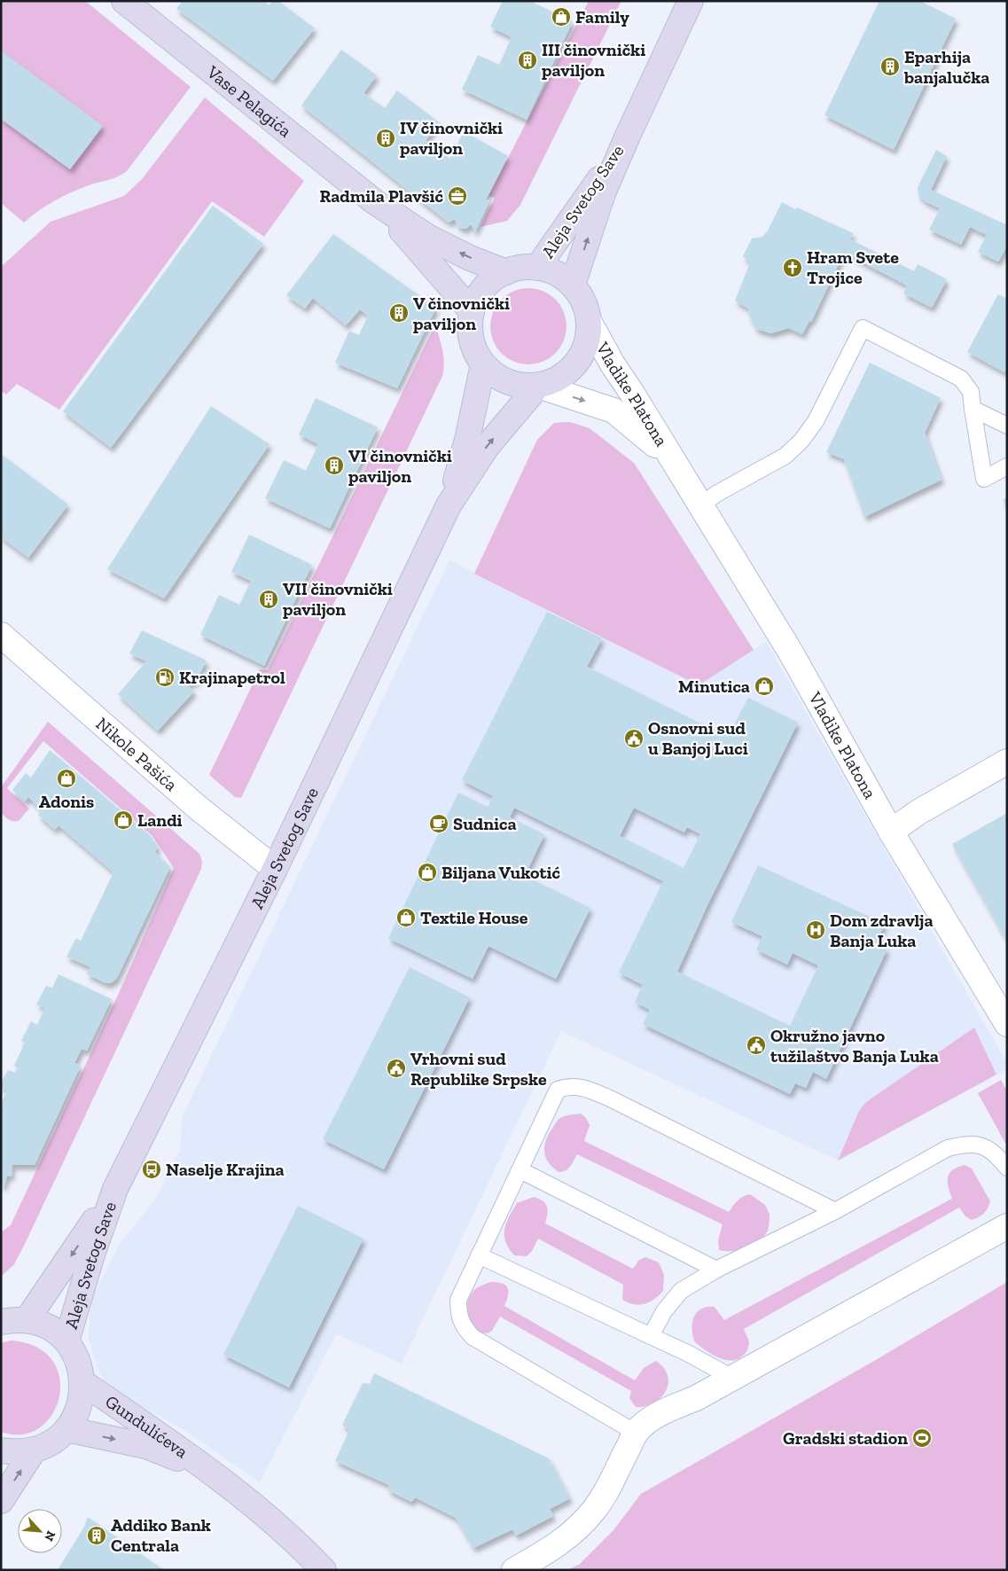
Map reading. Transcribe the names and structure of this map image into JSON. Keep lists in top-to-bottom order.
{
  "streets": {
    "main road": ["Vase Pelagića", "Aleja Svetog Save", "Gundulićeva"],
    "street": ["Vladike Platona", "Nikole Pašića"]
  },
  "crossings": [
    ["Vase Pelagića", "Aleja Svetog Save"],
    ["Vase Pelagića", "Vladike Platona"],
    ["Aleja Svetog Save", "Vladike Platona"],
    ["Aleja Svetog Save", "Nikole Pašića"]
  ],
  "places": {
    "shop": [
      "Family",
      "Minutica",
      "Adonis",
      "Landi",
      "Biljana Vukotić",
      "Textile House"
    ],
    "building": [
      "III činovnički paviljon",
      "Eparhija banjalučka",
      "IV činovnički paviljon",
      "V činovnički paviljon",
      "VI činovnički paviljon",
      "VII činovnički paviljon",
      "Addiko Bank Centrala"
    ],
    "office": ["Radmila Plavšić"],
    "church": ["Hram Svete Trojice"],
    "fuel station": ["Krajinapetrol"],
    "public building": ["Osnovni sud u Banjoj Luci", "Okružno javno tužilaštvo Banja Luka", "Vrhovni sud Republike Srpske"],
    "cafe": ["Sudnica"],
    "hospital": ["Dom zdravlja Banja Luka"],
    "bus stop": ["Naselje Krajina"],
    "sports": ["Gradski stadion"]
  },
  "north": "bottom right"
}
